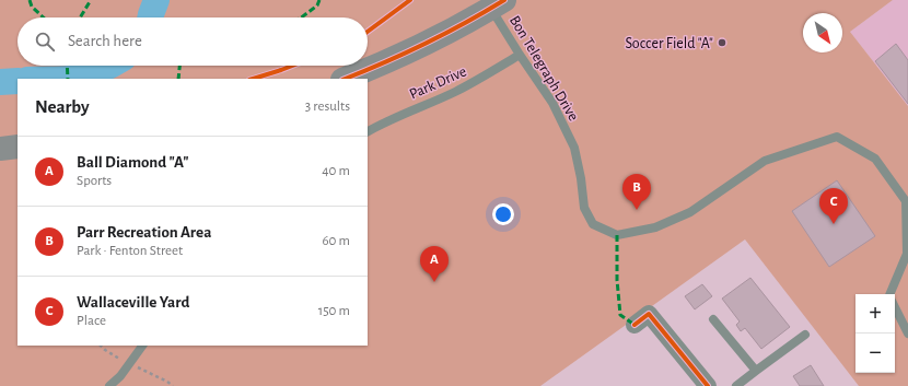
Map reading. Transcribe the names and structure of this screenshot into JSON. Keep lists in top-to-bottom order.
{
  "streets": {
    "lane": ["Bon Telegraph Drive", "Park Drive"]
  },
  "crossings": [
    ["Bon Telegraph Drive", "Park Drive"]
  ],
  "places": ["Soccer Field \"A\""],
  "north": "bottom right",
  "page": {
    "search": "Search here",
    "heading": ["Nearby", "3 results"],
    "list": [
      {
        "mark": "A",
        "name": "Ball Diamond \"A\"",
        "note": "Sports",
        "value": "40 m"
      },
      {
        "mark": "B",
        "name": "Parr Recreation Area",
        "note": "Park · Fenton Street",
        "value": "60 m"
      },
      {
        "mark": "C",
        "name": "Wallaceville Yard",
        "note": "Place",
        "value": "150 m"
      }
    ],
    "pins": ["B", "C", "A"],
    "map_buttons": ["+", "−"]
  }
}
